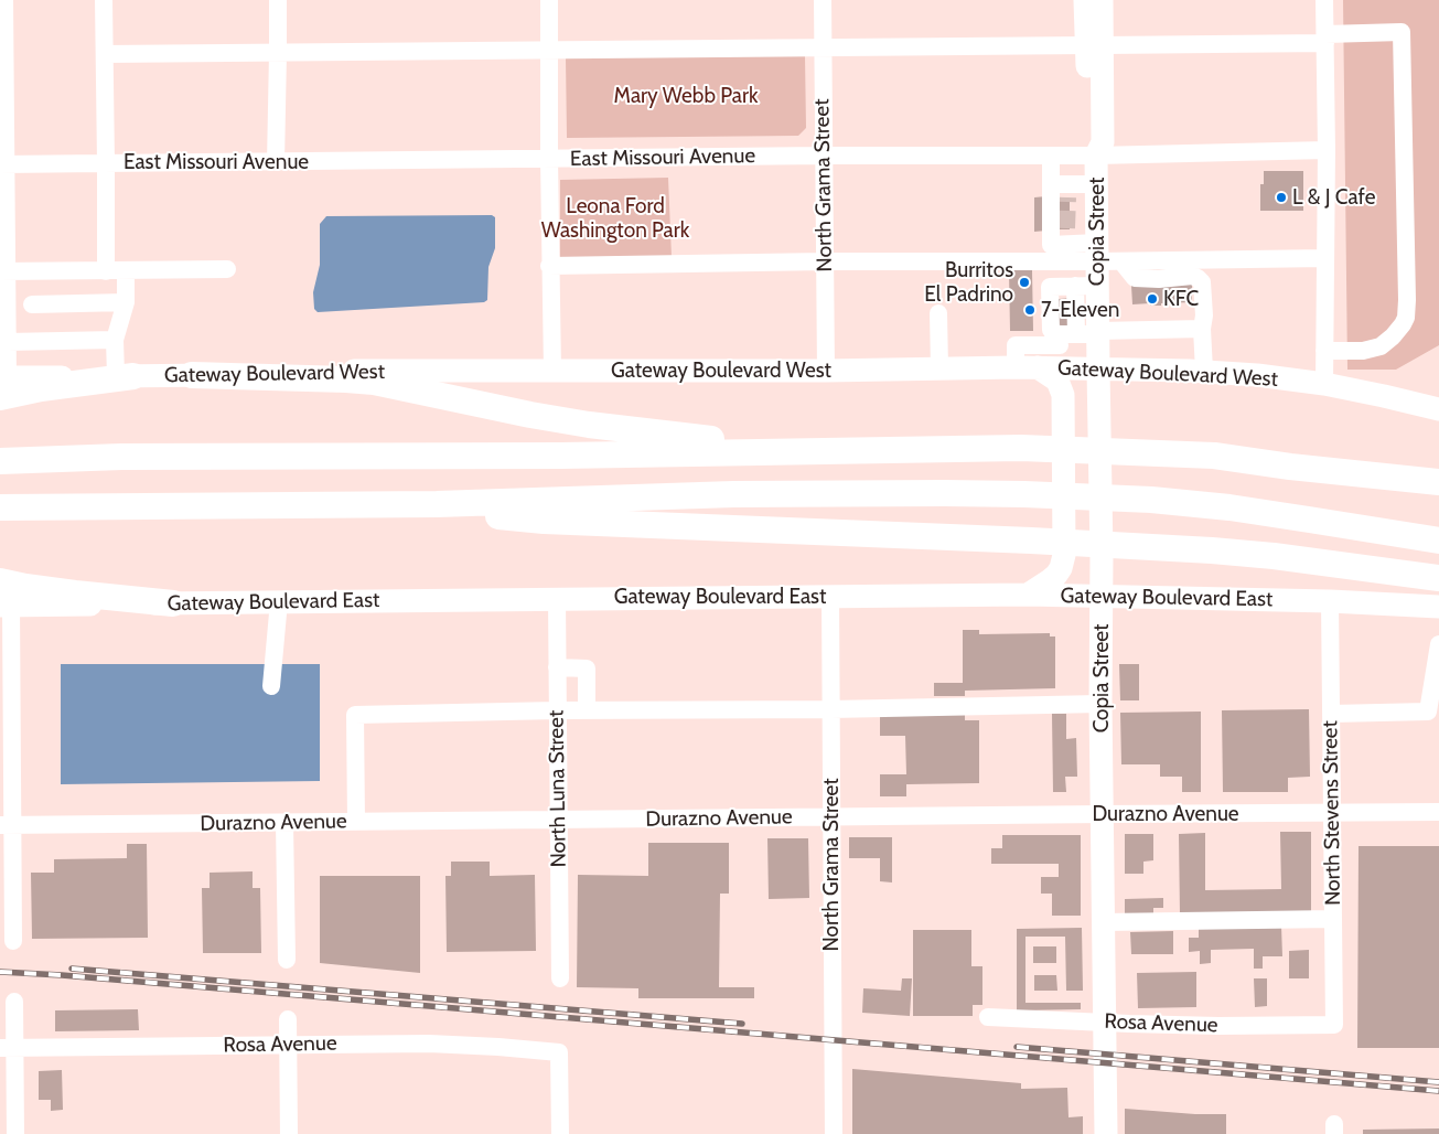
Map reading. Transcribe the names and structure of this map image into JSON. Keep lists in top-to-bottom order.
{
  "streets": {
    "main road": ["Copia Street", "Gateway Boulevard West", "Gateway Boulevard East"],
    "street": [
      "East Missouri Avenue",
      "North Grama Street",
      "North Luna Street",
      "North Stevens Street",
      "Durazno Avenue",
      "Rosa Avenue"
    ]
  },
  "crossings": [
    ["East Missouri Avenue", "North Grama Street"],
    ["East Missouri Avenue", "Copia Street"],
    ["North Grama Street", "Gateway Boulevard West"],
    ["North Grama Street", "Gateway Boulevard East"],
    ["North Grama Street", "Durazno Avenue"],
    ["Copia Street", "Gateway Boulevard West"],
    ["Copia Street", "Gateway Boulevard East"],
    ["Copia Street", "Durazno Avenue"],
    ["Copia Street", "Rosa Avenue"],
    ["Gateway Boulevard East", "North Luna Street"],
    ["Gateway Boulevard East", "North Stevens Street"],
    ["North Luna Street", "Durazno Avenue"],
    ["North Stevens Street", "Durazno Avenue"],
    ["North Stevens Street", "Rosa Avenue"]
  ],
  "parks": ["Mary Webb Park", "Leona Ford Washington Park"],
  "places": [
    "L & J Cafe",
    "Burritos El Padrino",
    "KFC",
    "7-Eleven"
  ]
}
